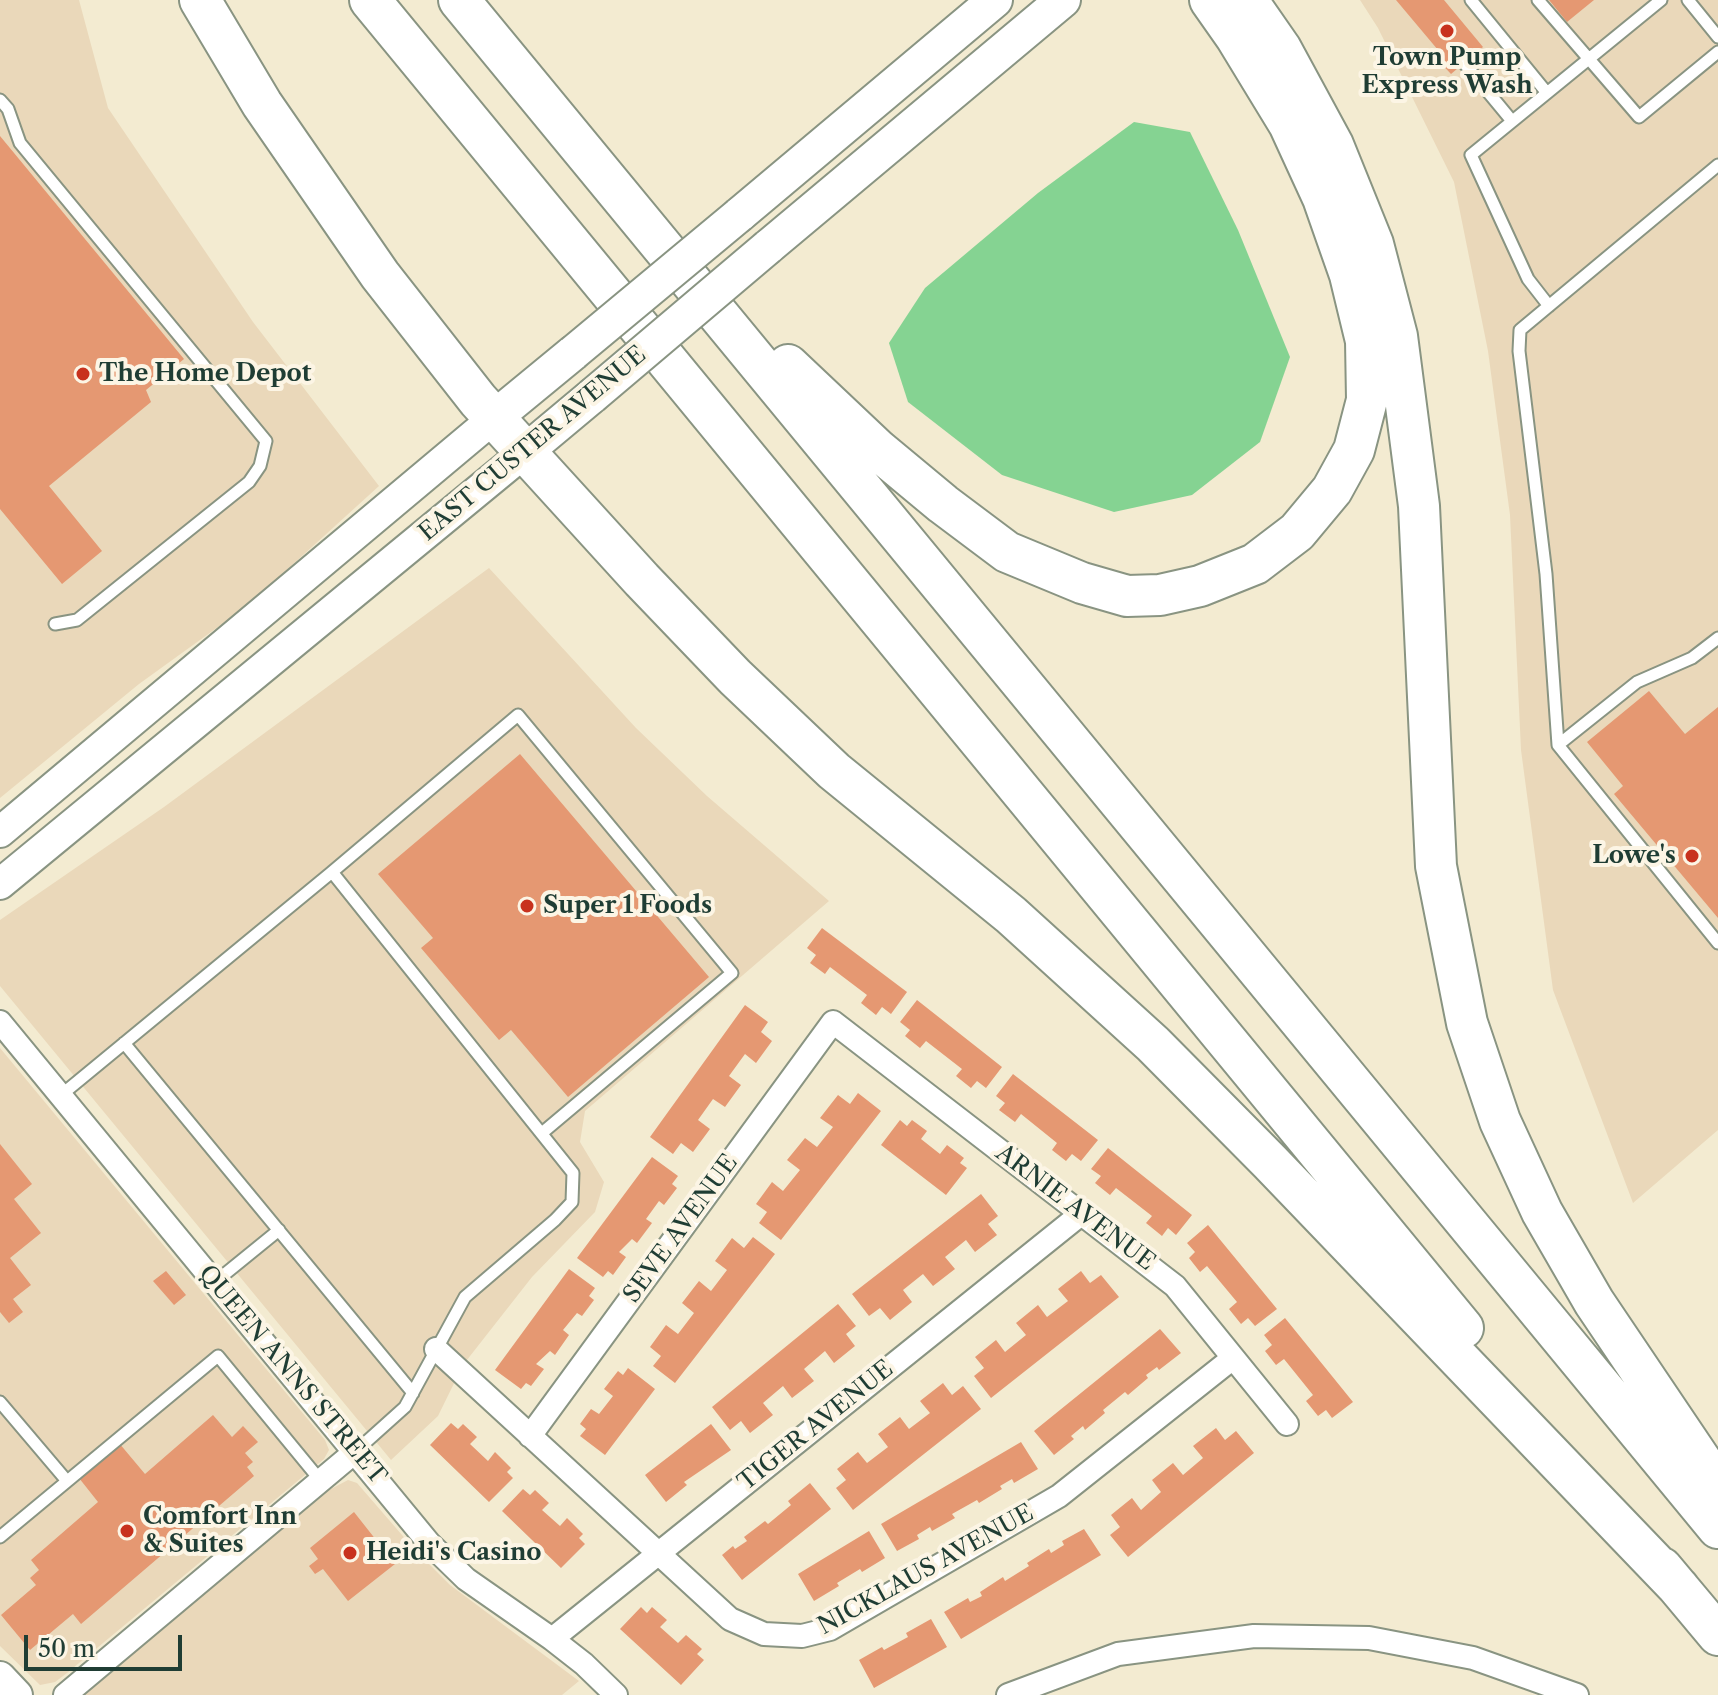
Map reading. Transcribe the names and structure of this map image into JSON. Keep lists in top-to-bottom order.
{
  "streets": {
    "main road": ["EAST CUSTER AVENUE"],
    "street": [
      "ARNIE AVENUE",
      "SEVE AVENUE",
      "QUEEN ANNS STREET",
      "TIGER AVENUE",
      "NICKLAUS AVENUE"
    ]
  },
  "crossings": [
    ["ARNIE AVENUE", "SEVE AVENUE"],
    ["ARNIE AVENUE", "TIGER AVENUE"],
    ["ARNIE AVENUE", "NICKLAUS AVENUE"],
    ["SEVE AVENUE", "NICKLAUS AVENUE"],
    ["QUEEN ANNS STREET", "TIGER AVENUE"],
    ["TIGER AVENUE", "NICKLAUS AVENUE"]
  ],
  "places": [
    "Town Pump Express Wash",
    "The Home Depot",
    "Lowe's",
    "Super 1 Foods",
    "Comfort Inn & Suites",
    "Heidi's Casino"
  ],
  "scale_bar": "50 m"
}
